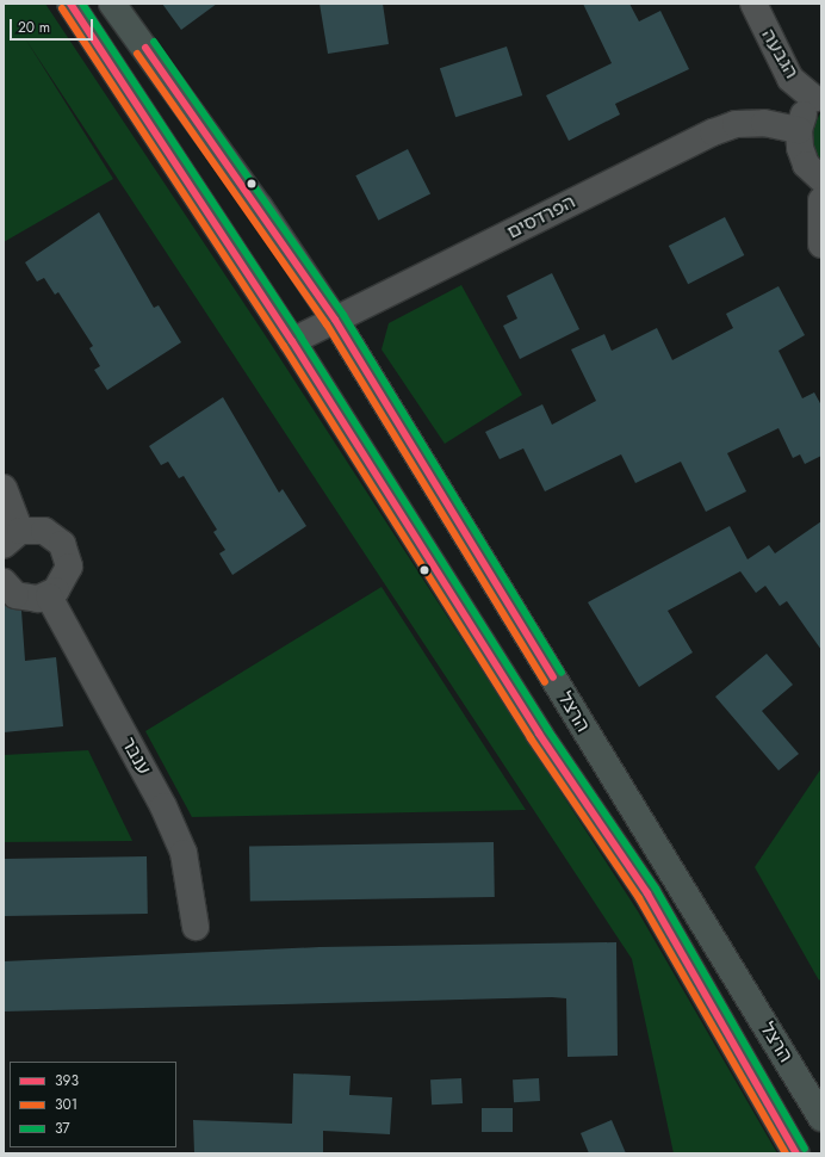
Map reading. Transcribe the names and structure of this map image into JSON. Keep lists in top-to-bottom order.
{
  "streets": {
    "main road": ["הרצל"],
    "street": ["הגבעה", "הפרדסים", "ענבר"]
  },
  "crossings": [
    ["הפרדסים", "הרצל"]
  ],
  "lines": ["transit line 393", "transit line 37", "transit line 301"],
  "legend": ["393", "301", "37"],
  "scale_bar": "20 m"
}
